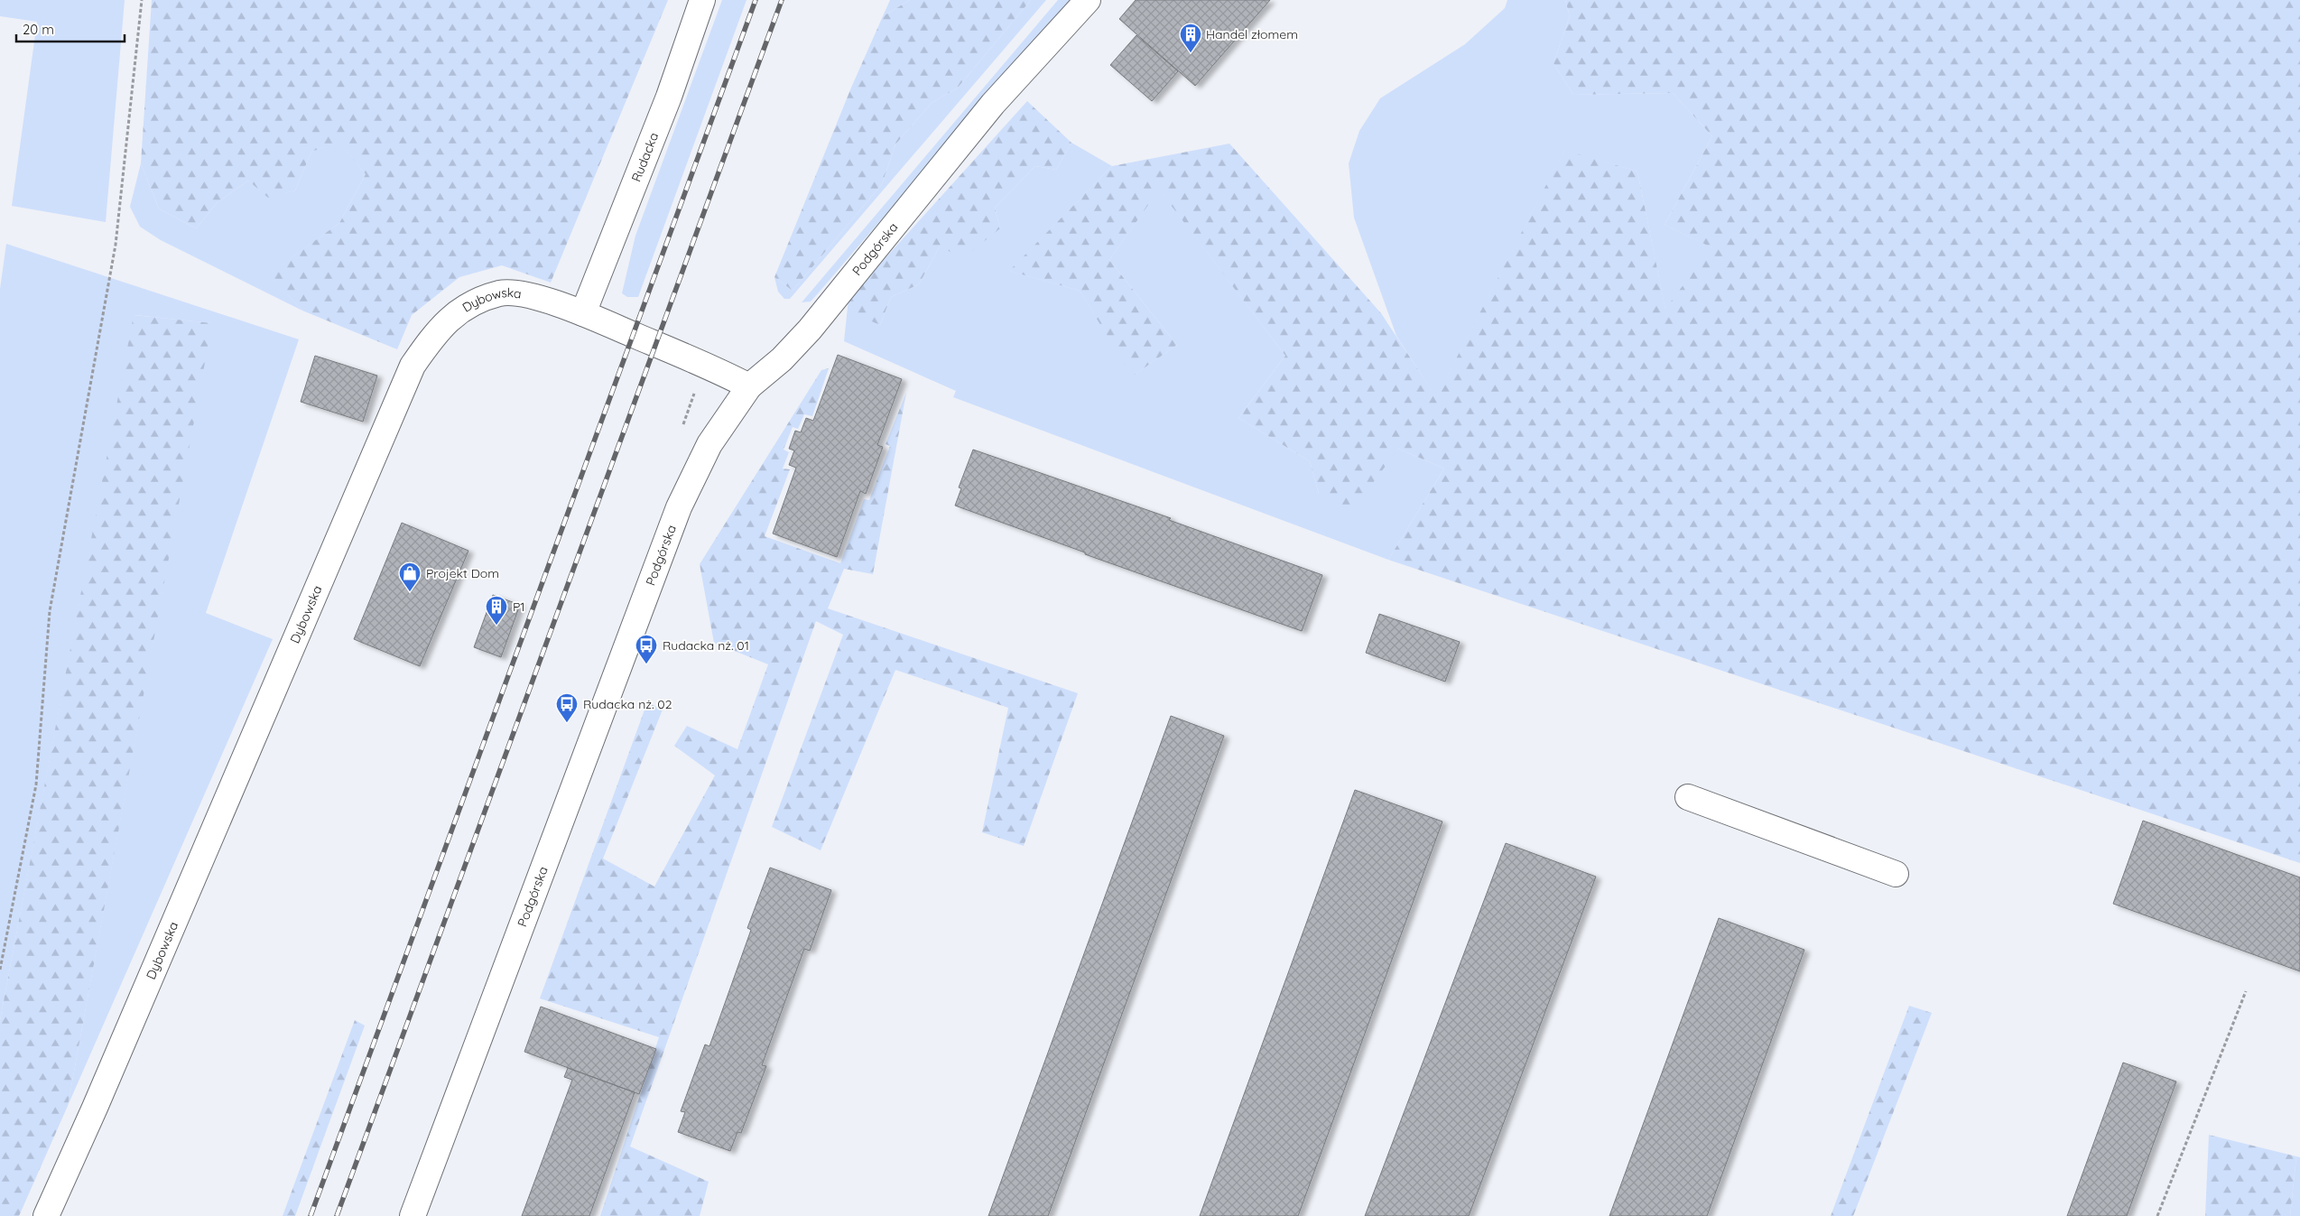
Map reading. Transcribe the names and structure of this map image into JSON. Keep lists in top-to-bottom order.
{
  "streets": {
    "street": ["Rudacka", "Podgórska", "Dybowska"]
  },
  "crossings": [
    ["Rudacka", "Dybowska"],
    ["Podgórska", "Dybowska"]
  ],
  "places": {
    "building": ["Handel złomem", "P1"],
    "shop": ["Projekt Dom"],
    "bus stop": ["Rudacka nż. 01", "Rudacka nż. 02"]
  },
  "scale_bar": "20 m"
}
